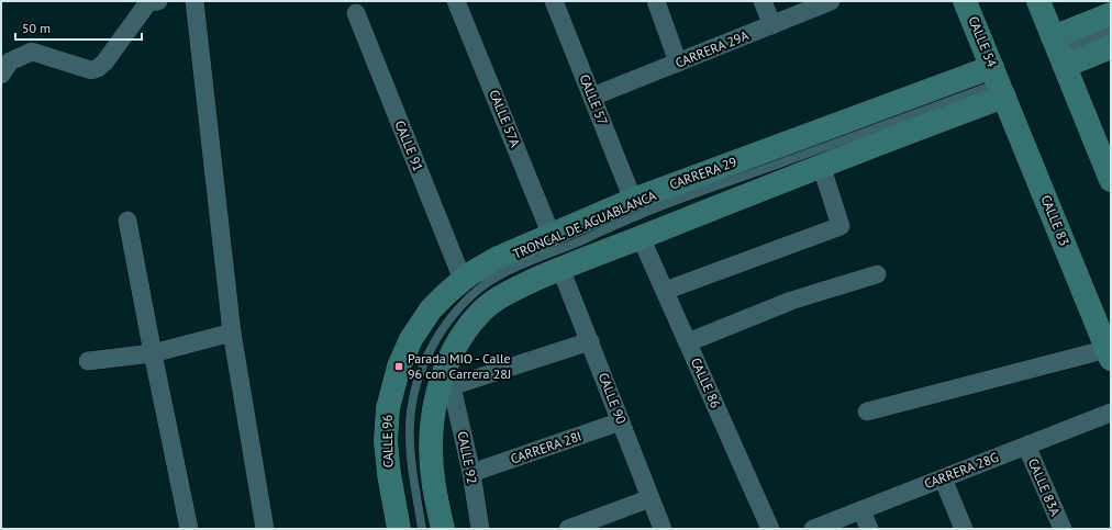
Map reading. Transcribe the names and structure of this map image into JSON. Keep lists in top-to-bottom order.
{
  "streets": {
    "street": [
      "CALLE 54",
      "CARRERA 29A",
      "CALLE 57",
      "CALLE 57A",
      "CALLE 91",
      "CARRERA 29",
      "CALLE 83",
      "CALLE 86",
      "CALLE 90",
      "CALLE 96",
      "CARRERA 28I",
      "CALLE 92",
      "CARRERA 28G",
      "CALLE 83A"
    ],
    "lane": ["TRONCAL DE AGUABLANCA"]
  },
  "crossings": [
    ["CALLE 54", "CARRERA 29"],
    ["CALLE 54", "CALLE 83"],
    ["CALLE 54", "TRONCAL DE AGUABLANCA"],
    ["CARRERA 29A", "CALLE 57"],
    ["CALLE 57", "CARRERA 29"],
    ["CALLE 57A", "CARRERA 29"],
    ["CALLE 91", "CARRERA 29"],
    ["CARRERA 29", "CALLE 83"],
    ["CARRERA 29", "TRONCAL DE AGUABLANCA"],
    ["CARRERA 29", "CALLE 96"],
    ["CALLE 83", "TRONCAL DE AGUABLANCA"],
    ["CALLE 90", "CARRERA 28I"],
    ["CARRERA 28I", "CALLE 92"],
    ["CARRERA 28G", "CALLE 83A"]
  ],
  "places": {
    "transit": ["Parada MIO - Calle 96 con Carrera 28J"]
  },
  "scale_bar": "50 m"
}
